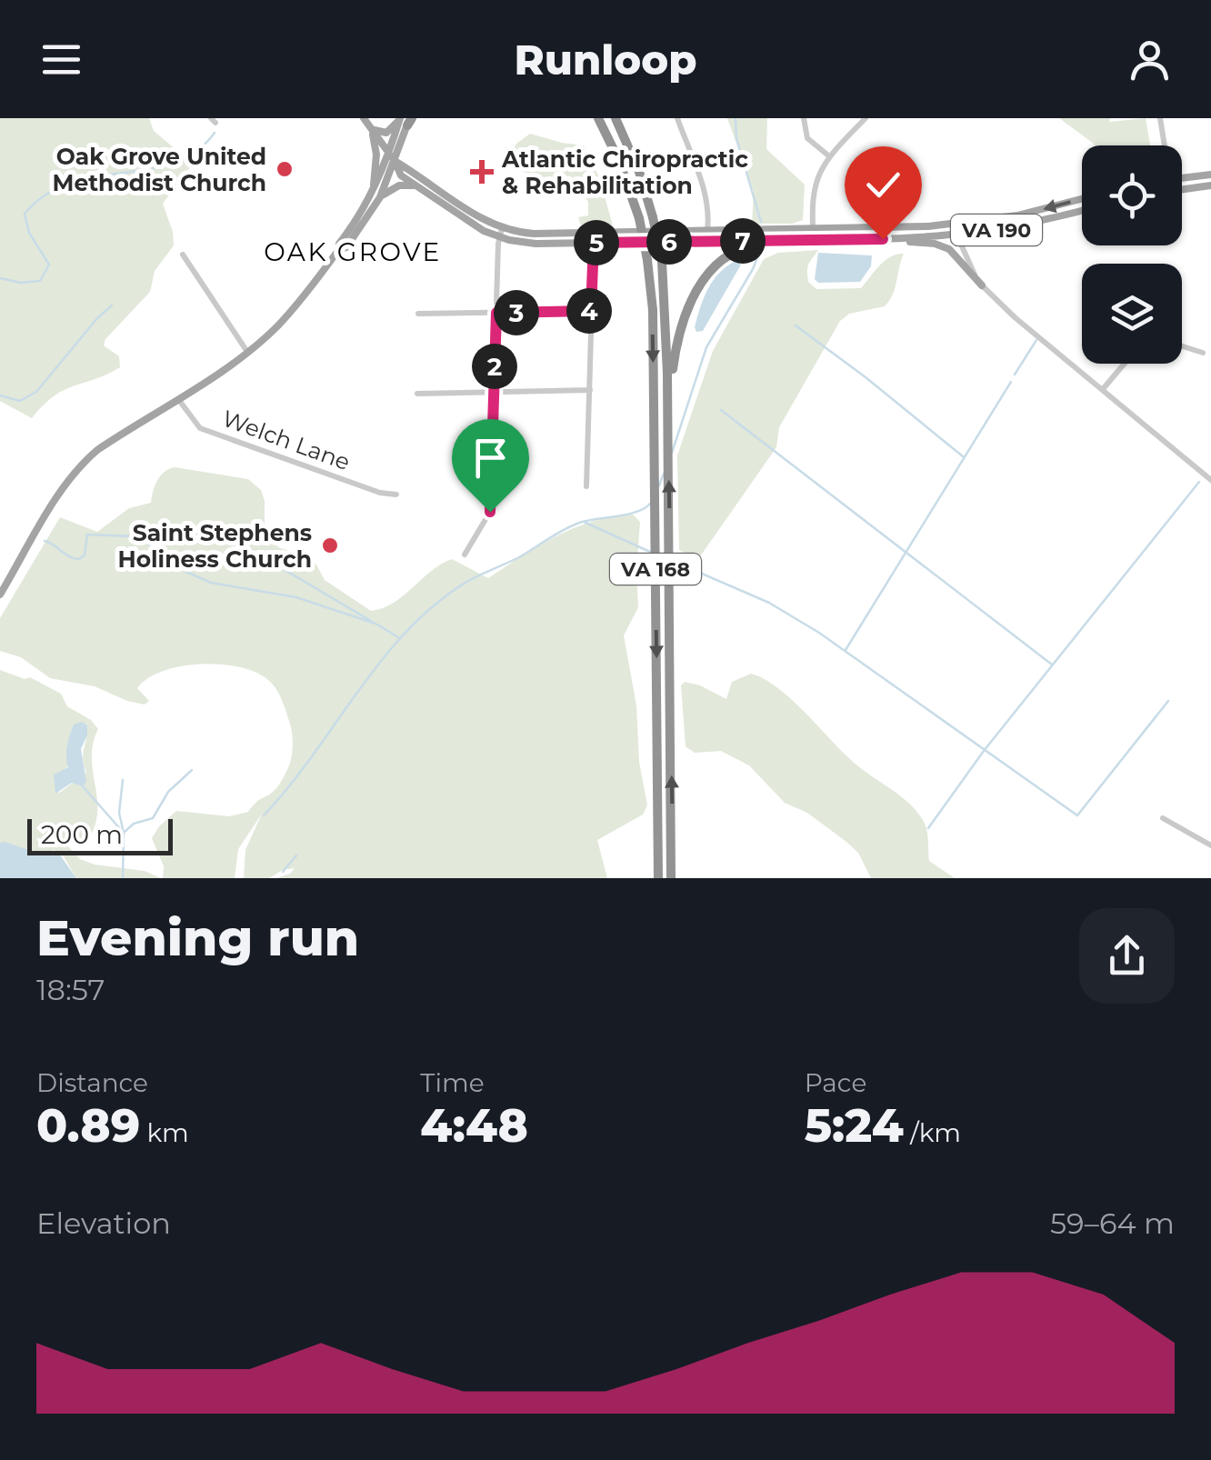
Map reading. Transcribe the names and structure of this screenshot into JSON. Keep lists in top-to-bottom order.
{
  "streets": {
    "highway": ["VA 168"],
    "main road": ["VA 190"],
    "street": ["Welch Lane"]
  },
  "districts": ["OAK GROVE"],
  "places": {
    "other": ["Oak Grove United Methodist Church", "Saint Stephens Holiness Church"],
    "health": ["Atlantic Chiropractic & Rehabilitation"]
  },
  "scale_bar": "200 m",
  "page": {
    "header": "Runloop",
    "pins": [
      "7",
      "6",
      "5",
      "4",
      "3",
      "2"
    ],
    "scale": "200 m",
    "heading": ["Evening run", "18:57"],
    "stats": [
      ["Distance", "0.89 km"],
      ["Time", "4:48"],
      ["Pace", "5:24 /km"]
    ],
    "chart": ["Elevation", "59–64 m"]
  }
}
